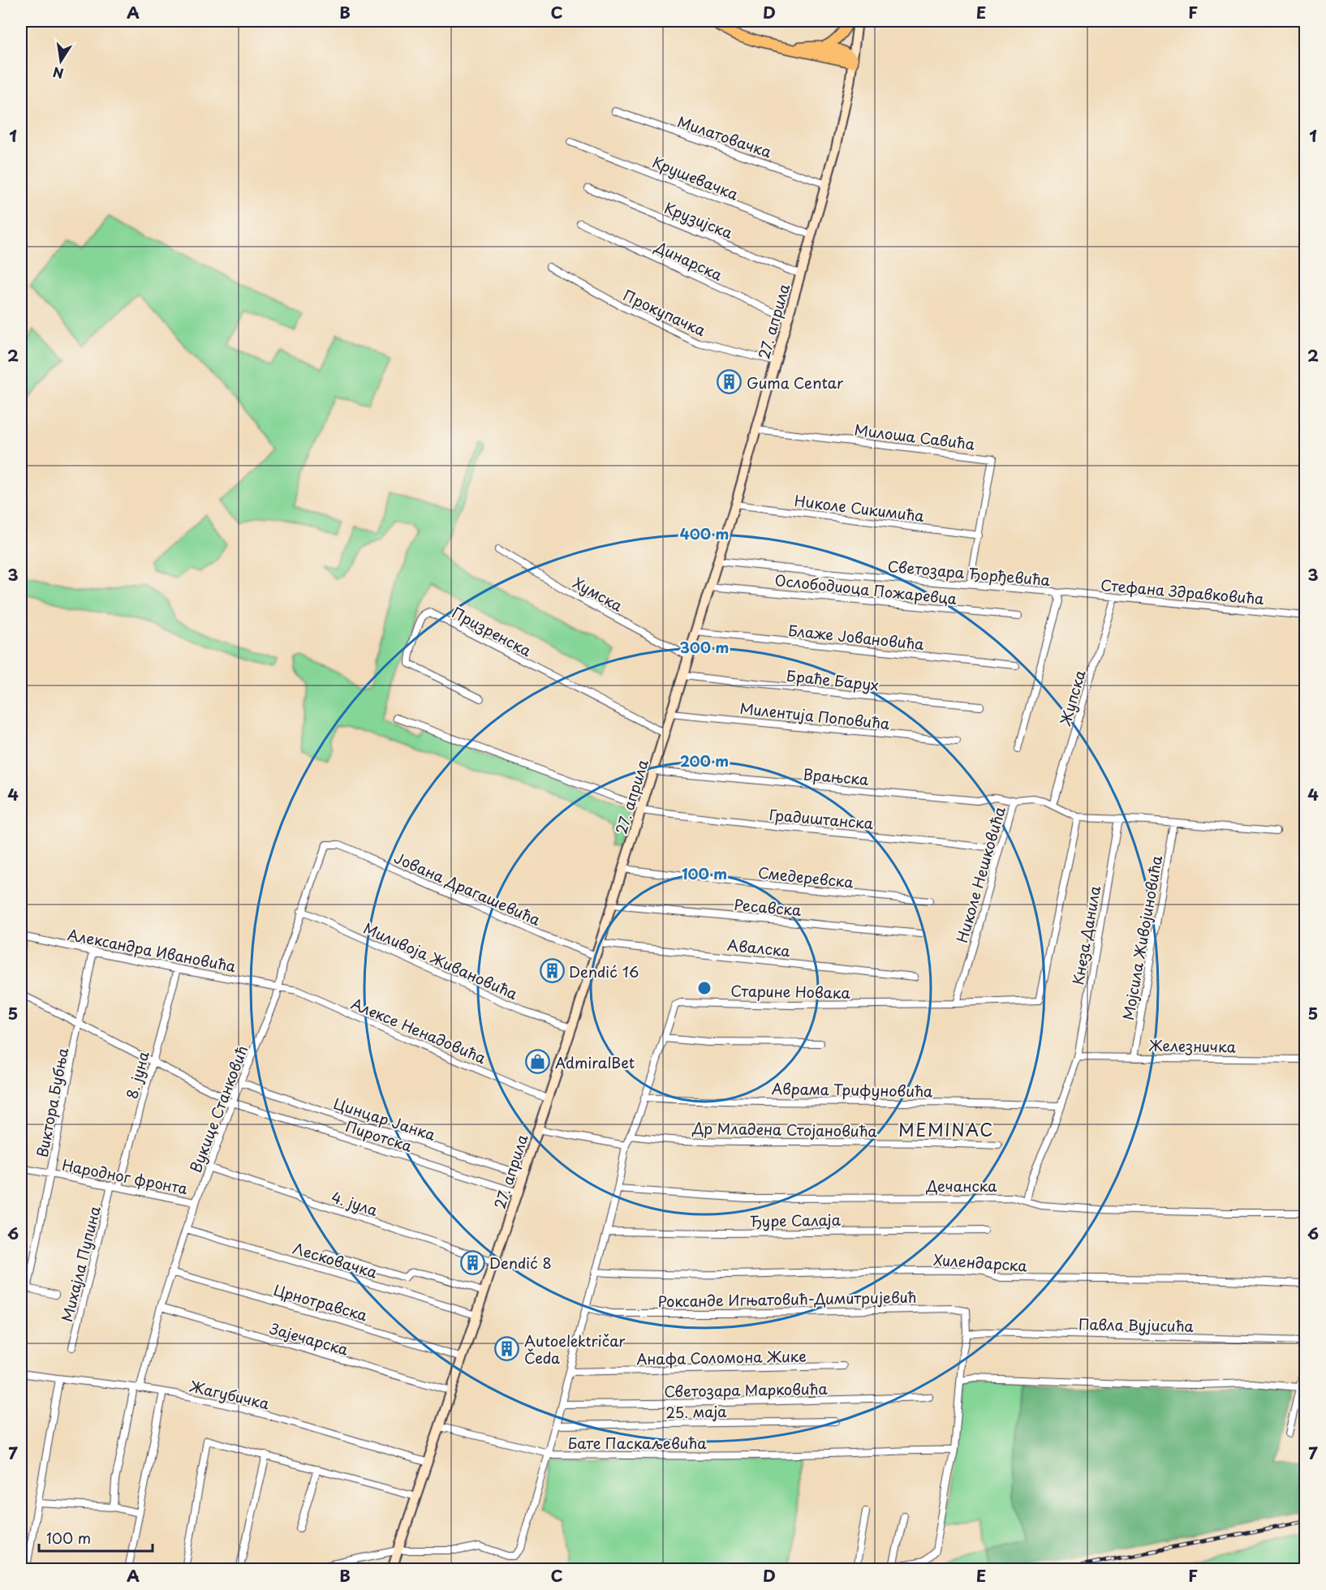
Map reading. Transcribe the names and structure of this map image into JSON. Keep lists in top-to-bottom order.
{
  "streets": {
    "main road": ["27. априла"],
    "street": [
      "Милатовачка",
      "Крушевачка",
      "Крузијска",
      "Динарска",
      "Прокупачка",
      "Милоша Савића",
      "Николе Сикимића",
      "Светозара Ђорђевића",
      "Ослободиоца Пожаревца",
      "Стефана Здравковића",
      "Хумска",
      "Призренска",
      "Блаже Јовановића",
      "Браће Барух",
      "Жупска",
      "Милентија Поповића",
      "Врањска",
      "Градиштанска",
      "Николе Нешковића",
      "Смедеревска",
      "Јована Драгашевића",
      "Ресавска",
      "Кнеза Данила",
      "Мојсила Живојиновића",
      "Авалска",
      "Александра Ивановића",
      "Миливоја Живановића",
      "Старине Новака",
      "Алексе Ненадовића",
      "Железничка",
      "8. јуна",
      "Аврама Трифуновића",
      "Виктора Бубња",
      "Вукице Станковић",
      "Цинцар Јанка",
      "Др Младена Стојановића",
      "Пиротска",
      "Народног фронта",
      "Дечанска",
      "4. јула",
      "Ђуре Салаја",
      "Лесковачка",
      "Хилендарска",
      "Михајла Пупина",
      "Роксанде Игњатовић-Димитријевић",
      "Црнотравска",
      "Павла Вујисића",
      "Зајечарска",
      "Анафа Соломона Жике",
      "Светозара Марковића",
      "Жагубичка",
      "25. маја",
      "Бате Паскаљевића"
    ]
  },
  "crossings": [
    ["Милатовачка", "27. априла"],
    ["Крушевачка", "27. априла"],
    ["Крузијска", "27. априла"],
    ["Динарска", "27. априла"],
    ["Прокупачка", "27. априла"],
    ["27. априла", "Милоша Савића"],
    ["27. априла", "Николе Сикимића"],
    ["27. априла", "Светозара Ђорђевића"],
    ["27. априла", "Ослободиоца Пожаревца"],
    ["27. априла", "Хумска"],
    ["27. априла", "Призренска"],
    ["27. априла", "Блаже Јовановића"],
    ["27. априла", "Браће Барух"],
    ["27. априла", "Милентија Поповића"],
    ["27. априла", "Врањска"],
    ["27. априла", "Градиштанска"],
    ["27. априла", "Смедеревска"],
    ["27. априла", "Јована Драгашевића"],
    ["27. априла", "Ресавска"],
    ["27. априла", "Авалска"],
    ["27. априла", "Миливоја Живановића"],
    ["27. априла", "Алексе Ненадовића"],
    ["27. априла", "Цинцар Јанка"],
    ["27. априла", "Пиротска"],
    ["27. априла", "4. јула"],
    ["27. априла", "Лесковачка"],
    ["27. априла", "Црнотравска"],
    ["27. априла", "Зајечарска"],
    ["27. априла", "Жагубичка"],
    ["27. априла", "Бате Паскаљевића"],
    ["Милоша Савића", "Николе Сикимића"],
    ["Светозара Ђорђевића", "Стефана Здравковића"],
    ["Стефана Здравковића", "Жупска"],
    ["Жупска", "Николе Нешковића"],
    ["Врањска", "Николе Нешковића"],
    ["Градиштанска", "Николе Нешковића"],
    ["Николе Нешковића", "Кнеза Данила"],
    ["Николе Нешковића", "Мојсила Живојиновића"],
    ["Николе Нешковића", "Старине Новака"],
    ["Јована Драгашевића", "Вукице Станковић"],
    ["Кнеза Данила", "Железничка"],
    ["Кнеза Данила", "Аврама Трифуновића"],
    ["Кнеза Данила", "Дечанска"],
    ["Мојсила Живојиновића", "Железничка"],
    ["Александра Ивановића", "Алексе Ненадовића"],
    ["Александра Ивановића", "8. јуна"],
    ["Александра Ивановића", "Виктора Бубња"],
    ["Александра Ивановића", "Вукице Станковић"],
    ["Миливоја Живановића", "Вукице Станковић"],
    ["Старине Новака", "Аврама Трифуновића"],
    ["Старине Новака", "Др Младена Стојановића"],
    ["Старине Новака", "Дечанска"],
    ["Старине Новака", "Ђуре Салаја"],
    ["Старине Новака", "Хилендарска"],
    ["Старине Новака", "Роксанде Игњатовић-Димитријевић"],
    ["Старине Новака", "Анафа Соломона Жике"],
    ["Старине Новака", "Светозара Марковића"],
    ["Старине Новака", "25. маја"],
    ["Старине Новака", "Бате Паскаљевића"],
    ["Алексе Ненадовића", "Вукице Станковић"],
    ["8. јуна", "Пиротска"],
    ["8. јуна", "Народног фронта"],
    ["Виктора Бубња", "Пиротска"],
    ["Виктора Бубња", "Народног фронта"],
    ["Вукице Станковић", "Цинцар Јанка"],
    ["Вукице Станковић", "Пиротска"],
    ["Вукице Станковић", "Народног фронта"],
    ["Вукице Станковић", "4. јула"],
    ["Вукице Станковић", "Лесковачка"],
    ["Вукице Станковић", "Црнотравска"],
    ["Вукице Станковић", "Зајечарска"],
    ["Вукице Станковић", "Жагубичка"],
    ["Народног фронта", "Михајла Пупина"],
    ["Роксанде Игњатовић-Димитријевић", "Павла Вујисића"]
  ],
  "districts": ["MEMINAC"],
  "places": {
    "building": [
      "Guma Centar",
      "Dendić 16",
      "Dendić 8",
      "Autoelektričar Čeda"
    ],
    "shop": ["AdmiralBet"]
  },
  "scale_bar": "100 m",
  "north": "bottom",
  "grid": {
    "columns": [
      "A",
      "B",
      "C",
      "D",
      "E",
      "F"
    ],
    "rows": [
      "1",
      "2",
      "3",
      "4",
      "5",
      "6",
      "7"
    ]
  },
  "rings": [
    "400 m",
    "300 m",
    "200 m",
    "100 m"
  ]
}
